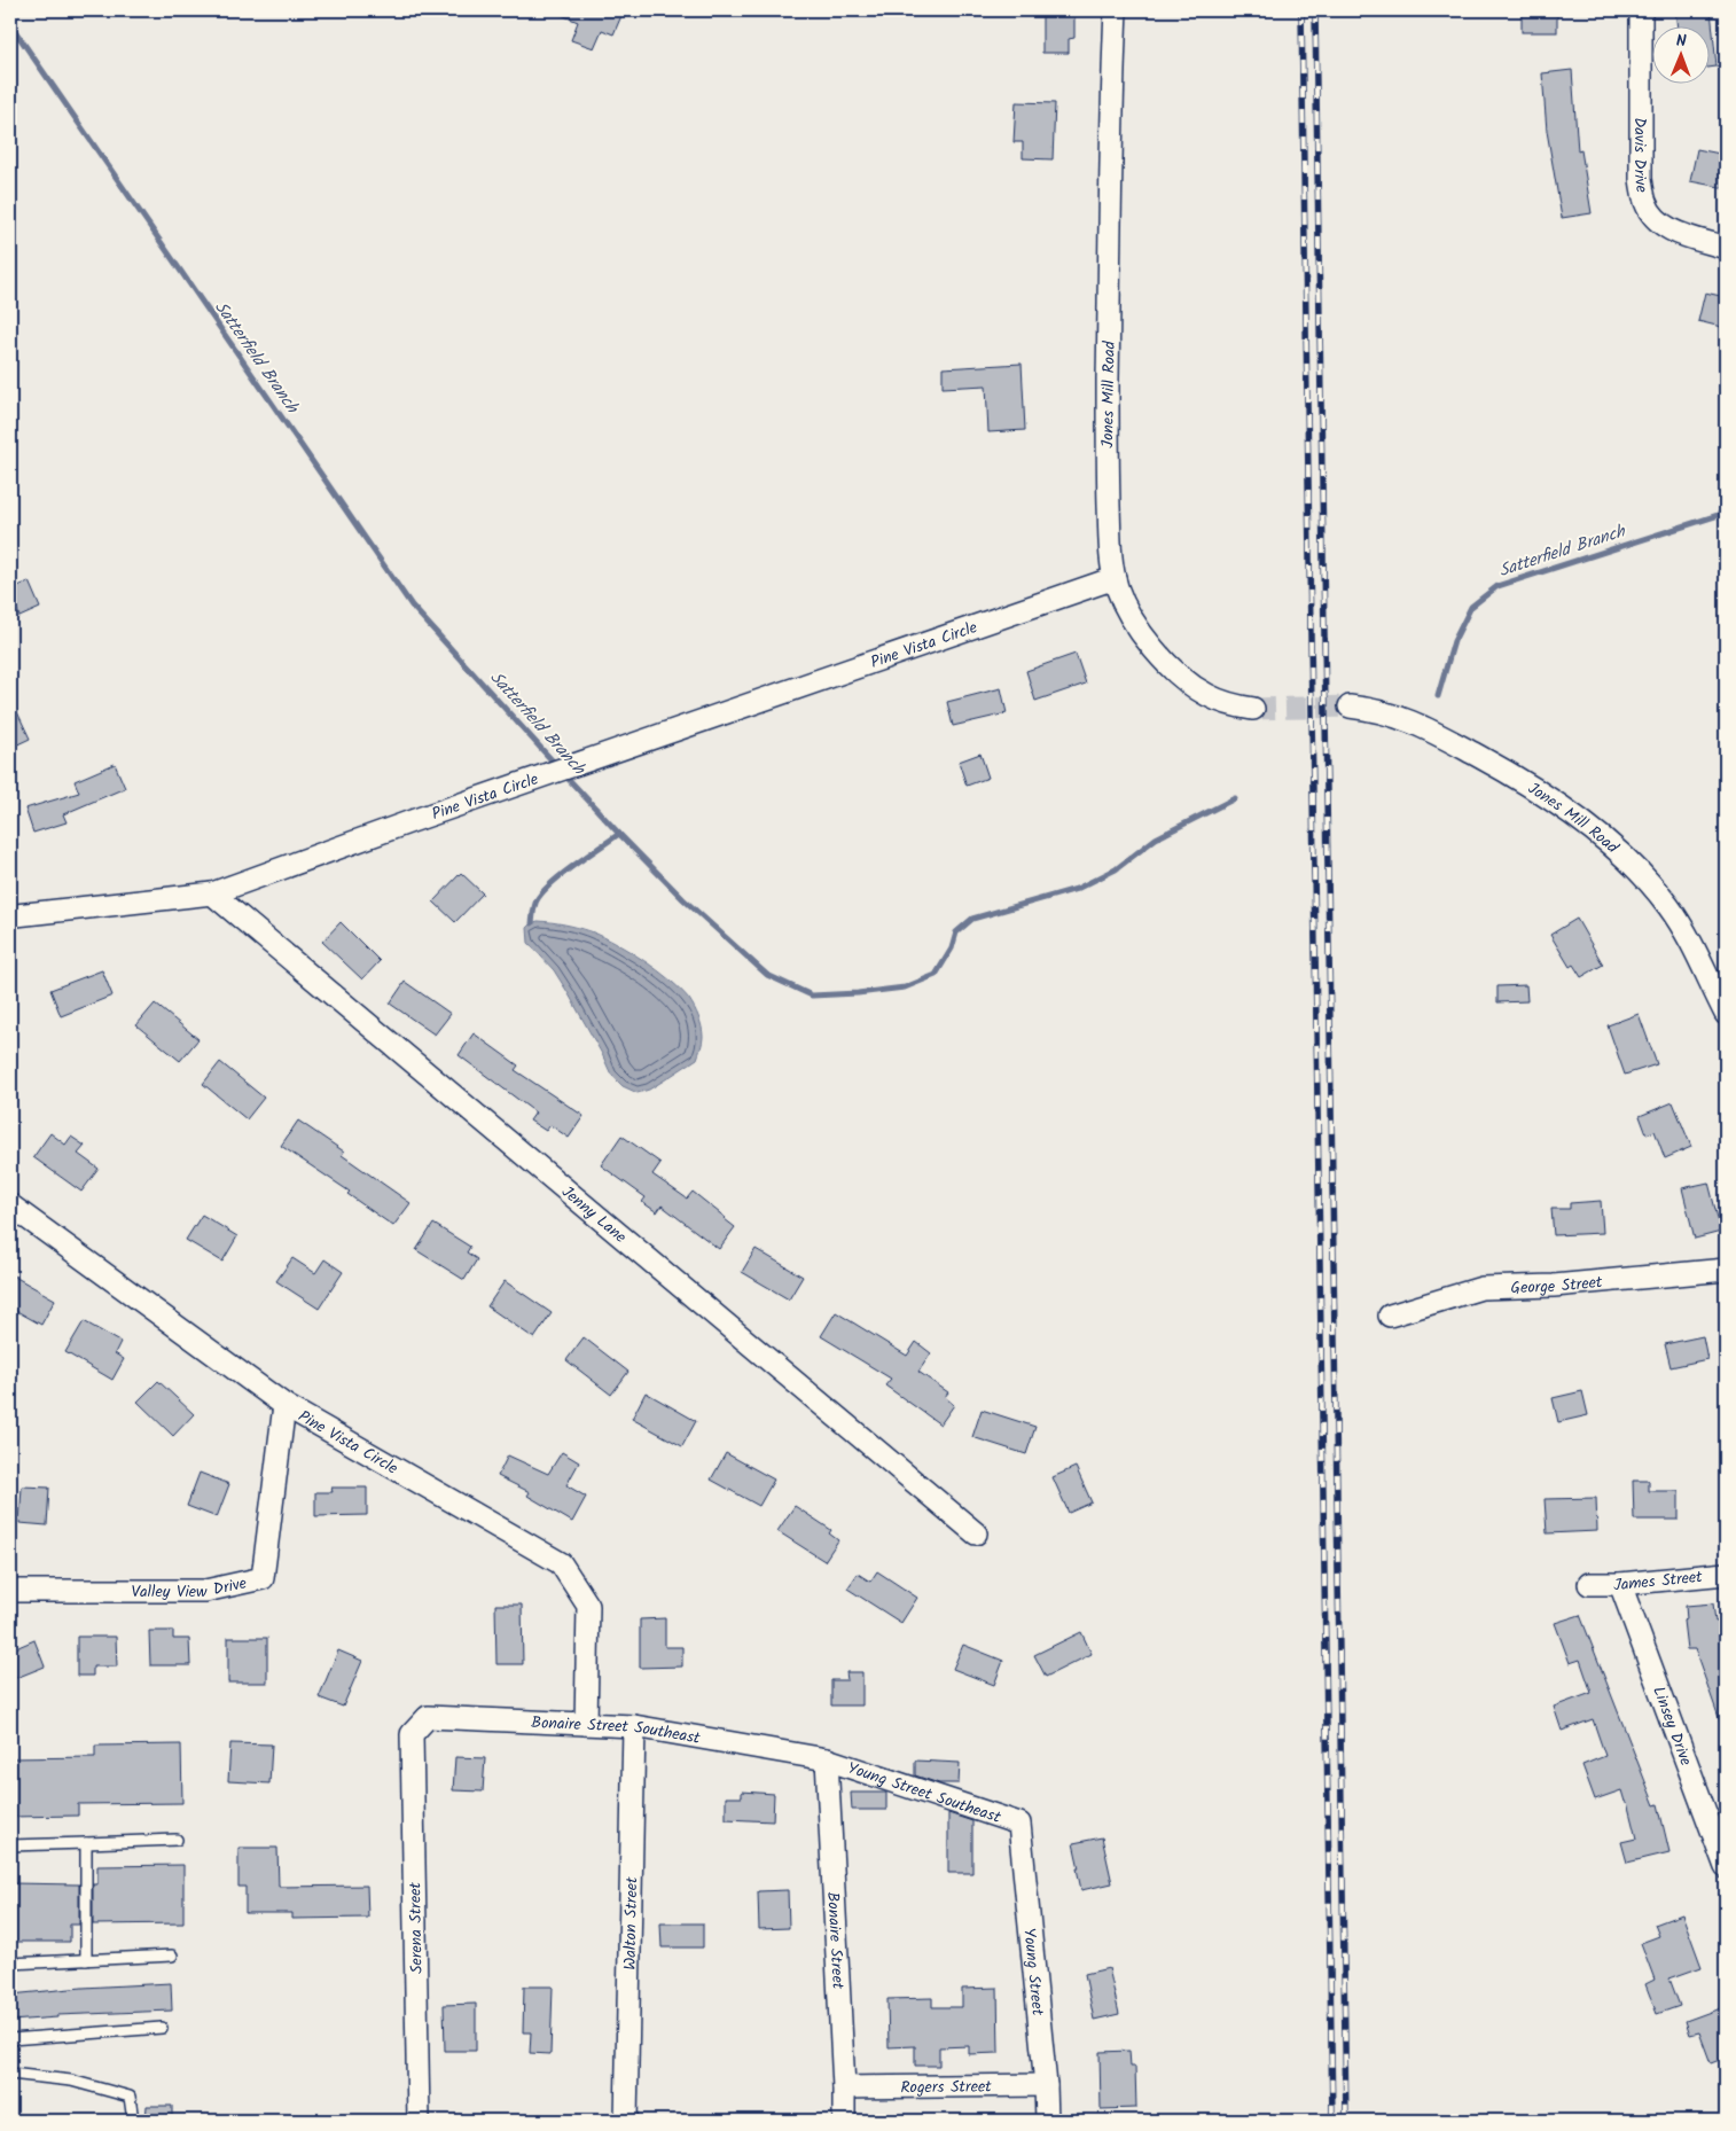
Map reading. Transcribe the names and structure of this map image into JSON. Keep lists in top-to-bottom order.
{
  "streets": {
    "street": [
      "Davis Drive",
      "Jones Mill Road",
      "Pine Vista Circle",
      "Jenny Lane",
      "George Street",
      "James Street",
      "Valley View Drive",
      "Linsey Drive",
      "Bonaire Street Southeast",
      "Young Street Southeast",
      "Walton Street",
      "Serena Street",
      "Bonaire Street",
      "Young Street",
      "Rogers Street"
    ]
  },
  "crossings": [
    ["Jones Mill Road", "Pine Vista Circle"],
    ["Pine Vista Circle", "Jenny Lane"],
    ["Pine Vista Circle", "Valley View Drive"],
    ["Pine Vista Circle", "Bonaire Street Southeast"],
    ["James Street", "Linsey Drive"],
    ["Bonaire Street Southeast", "Young Street Southeast"],
    ["Bonaire Street Southeast", "Walton Street"],
    ["Bonaire Street Southeast", "Serena Street"],
    ["Bonaire Street Southeast", "Bonaire Street"],
    ["Young Street Southeast", "Bonaire Street"],
    ["Young Street Southeast", "Young Street"],
    ["Bonaire Street", "Rogers Street"],
    ["Young Street", "Rogers Street"]
  ],
  "water": ["Satterfield Branch"],
  "north": "top"
}
